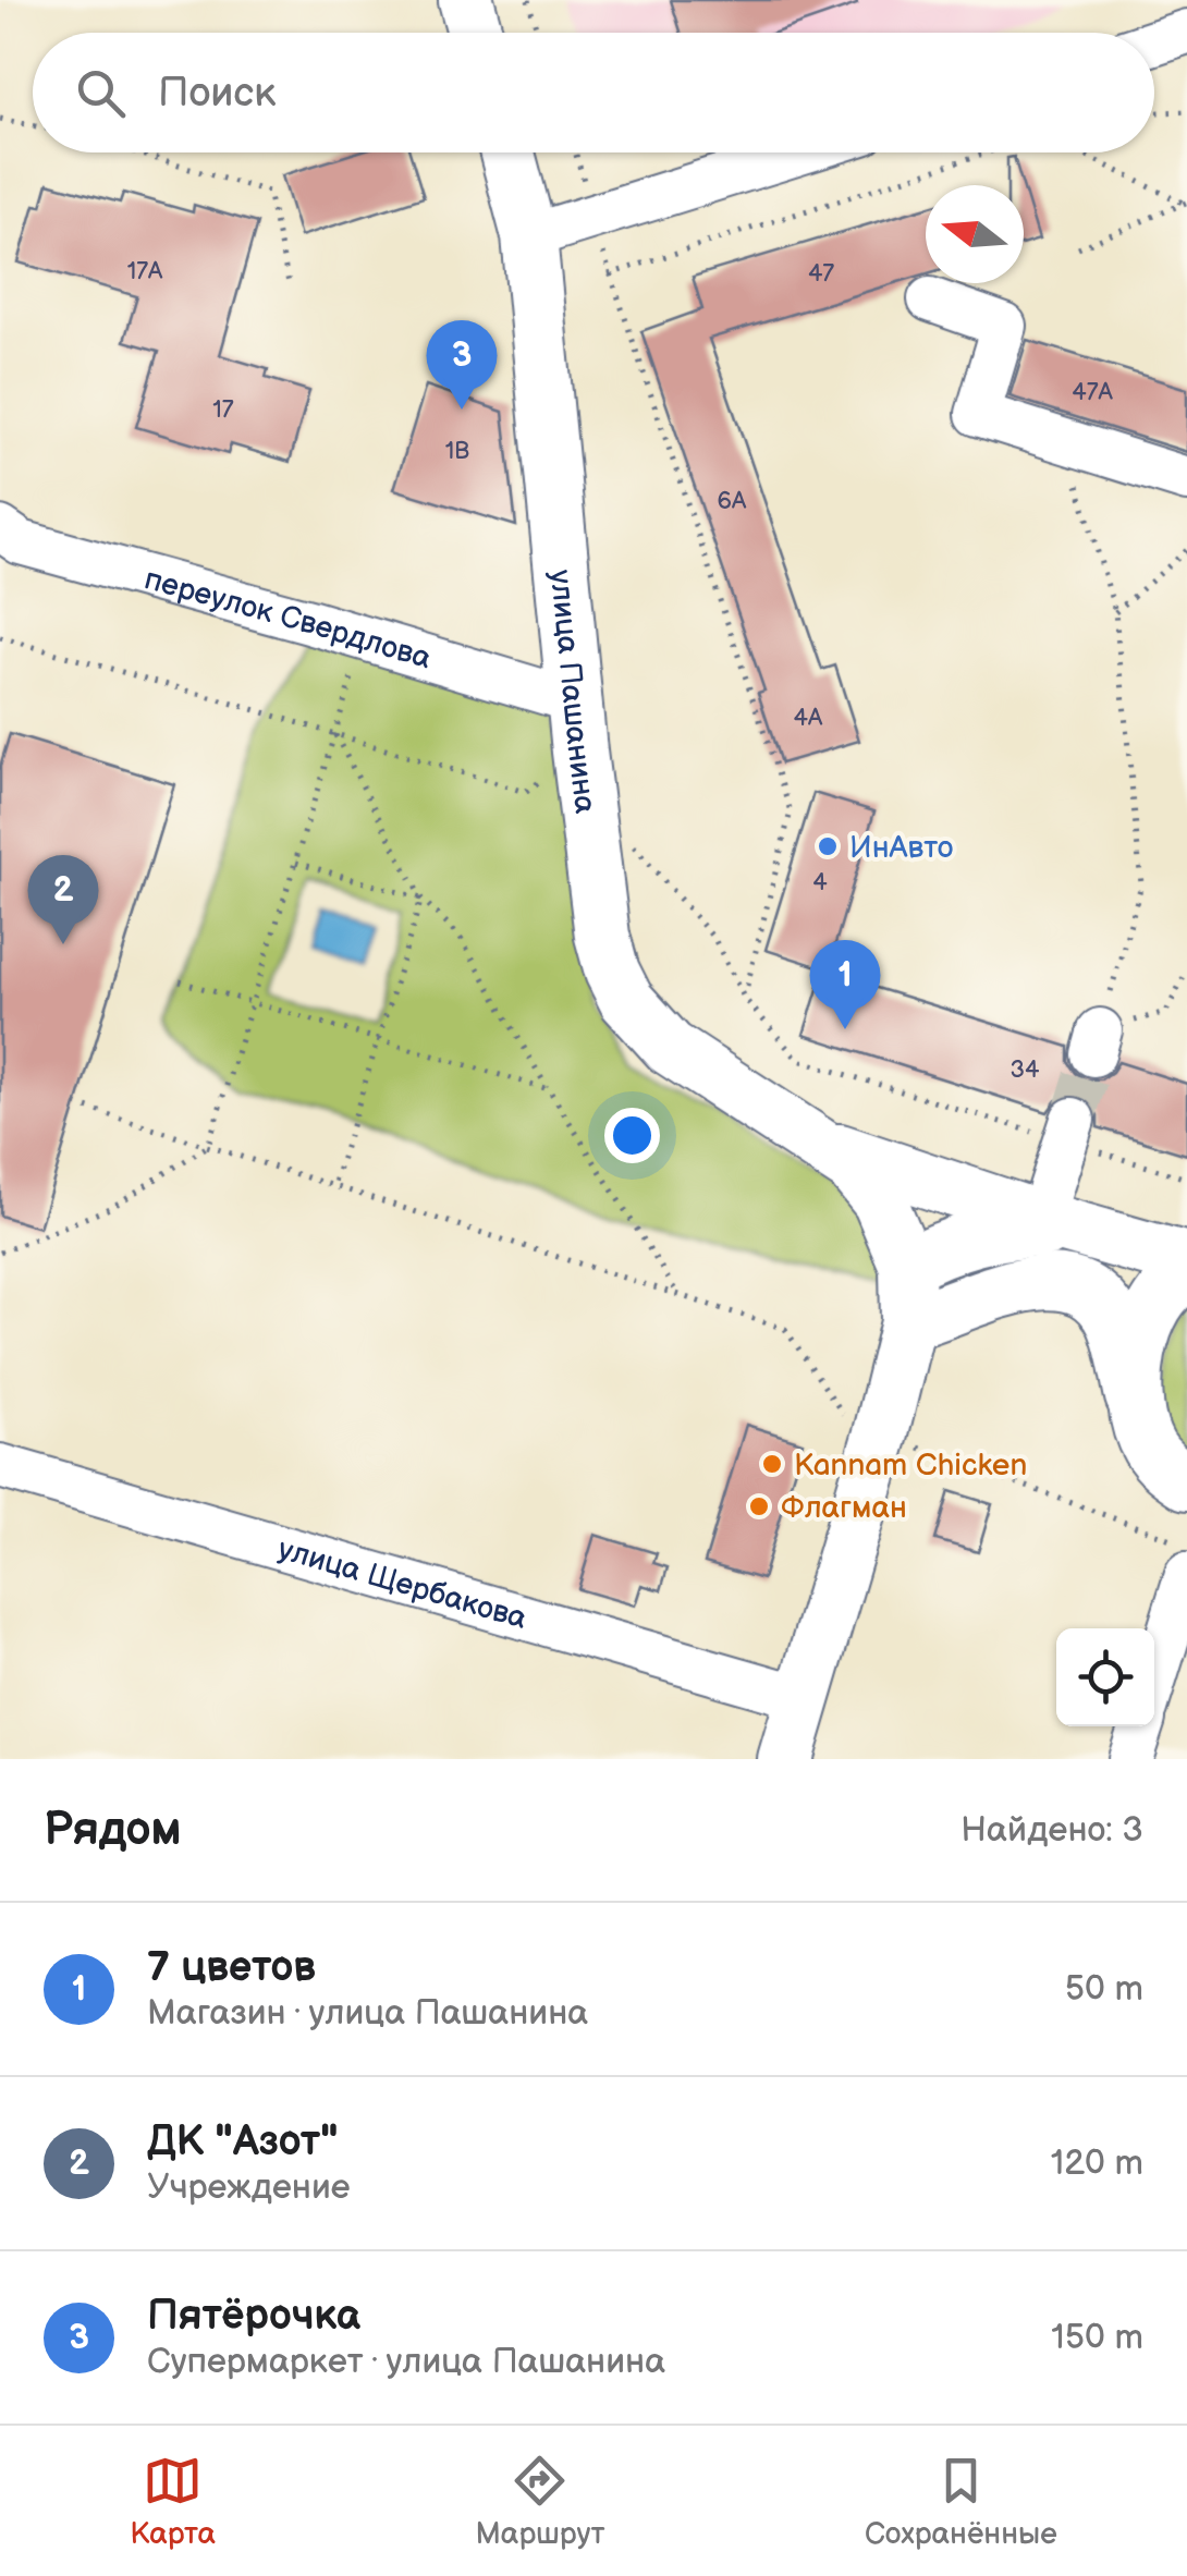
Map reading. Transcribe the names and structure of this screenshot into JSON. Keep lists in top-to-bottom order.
{
  "streets": {
    "main road": ["улица Пашанина"],
    "street": ["переулок Свердлова", "улица Щербакова"]
  },
  "crossings": [
    ["переулок Свердлова", "улица Пашанина"]
  ],
  "places": ["ИнАвто", "Kannam Chicken", "Флагман"],
  "house_numbers": [
    "17А",
    "47",
    "47А",
    "17",
    "1В",
    "6А",
    "4А",
    "4",
    "34"
  ],
  "north": "left",
  "page": {
    "search": "Поиск",
    "pins": ["3", "2", "1"],
    "heading": ["Рядом", "Найдено: 3"],
    "list": [
      {
        "mark": "1",
        "name": "7 цветов",
        "note": "Магазин · улица Пашанина",
        "value": "50 m"
      },
      {
        "mark": "2",
        "name": "ДК \"Азот\"",
        "note": "Учреждение",
        "value": "120 m"
      },
      {
        "mark": "3",
        "name": "Пятёрочка",
        "note": "Супермаркет · улица Пашанина",
        "value": "150 m"
      }
    ],
    "nav": ["Карта", "Маршрут", "Сохранённые"]
  }
}
